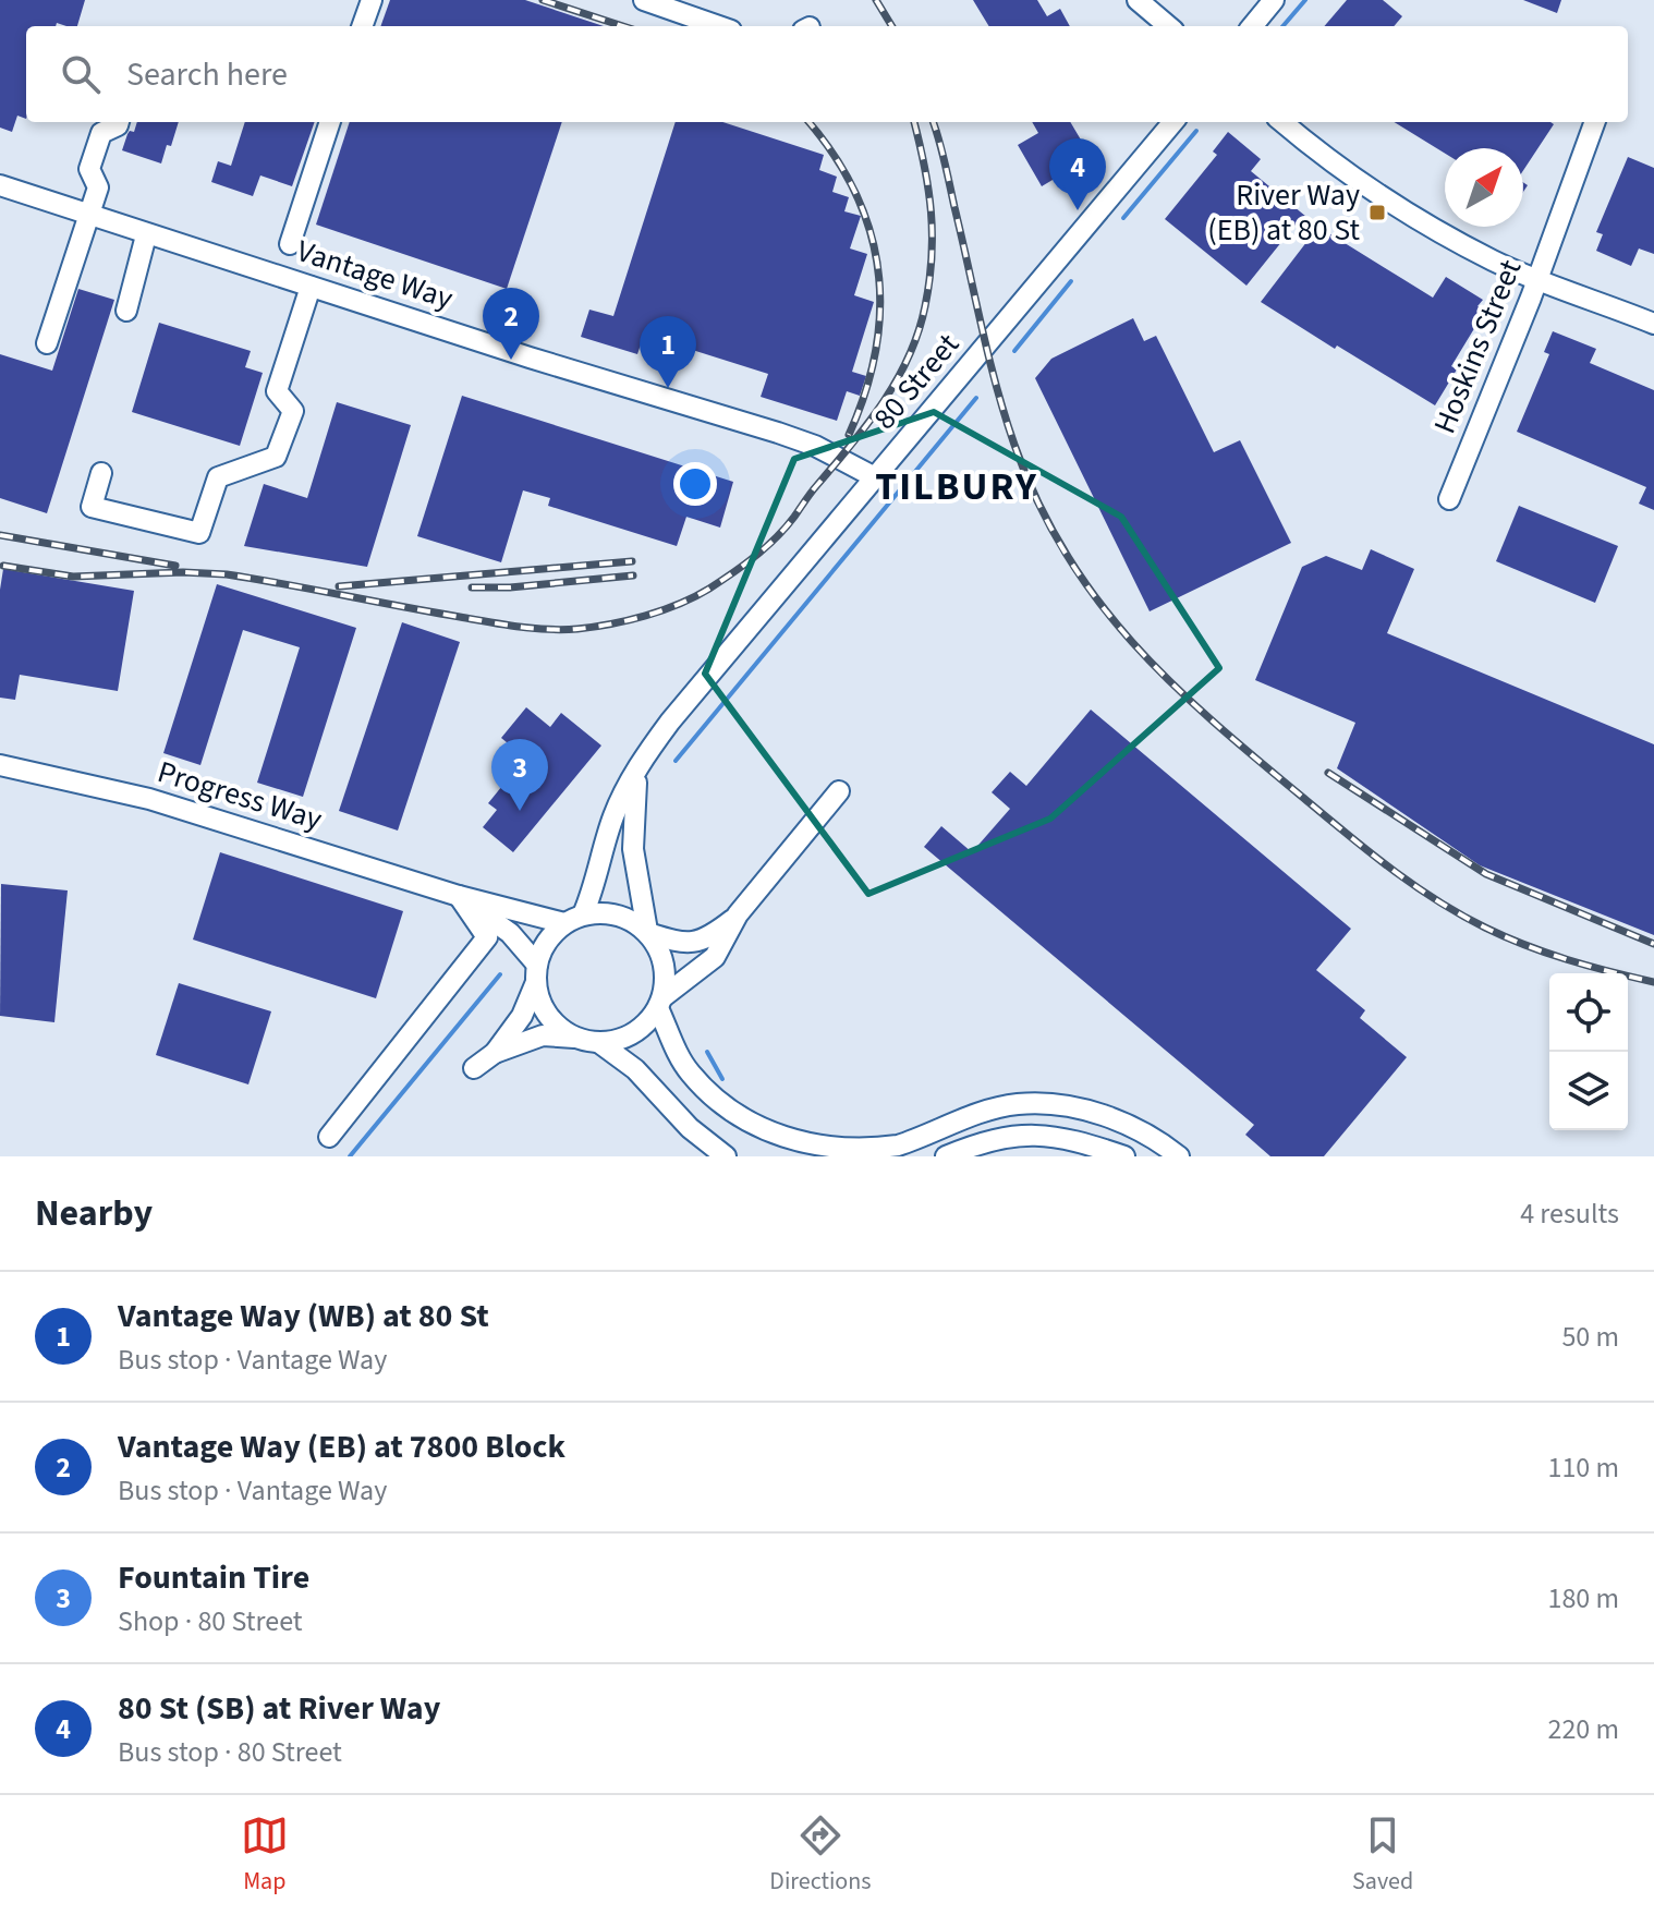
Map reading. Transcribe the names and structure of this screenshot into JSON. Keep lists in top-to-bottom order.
{
  "streets": {
    "street": [
      "Vantage Way",
      "Hoskins Street",
      "80 Street",
      "Progress Way"
    ]
  },
  "crossings": [
    ["Vantage Way", "80 Street"],
    ["80 Street", "Progress Way"]
  ],
  "districts": ["TILBURY"],
  "places": {
    "transit": ["River Way (EB) at 80 St"]
  },
  "north": "top right",
  "page": {
    "search": "Search here",
    "pins": [
      "4",
      "2",
      "1",
      "3"
    ],
    "heading": ["Nearby", "4 results"],
    "list": [
      {
        "mark": "1",
        "name": "Vantage Way (WB) at 80 St",
        "note": "Bus stop · Vantage Way",
        "value": "50 m"
      },
      {
        "mark": "2",
        "name": "Vantage Way (EB) at 7800 Block",
        "note": "Bus stop · Vantage Way",
        "value": "110 m"
      },
      {
        "mark": "3",
        "name": "Fountain Tire",
        "note": "Shop · 80 Street",
        "value": "180 m"
      },
      {
        "mark": "4",
        "name": "80 St (SB) at River Way",
        "note": "Bus stop · 80 Street",
        "value": "220 m"
      }
    ],
    "nav": ["Map", "Directions", "Saved"]
  }
}
